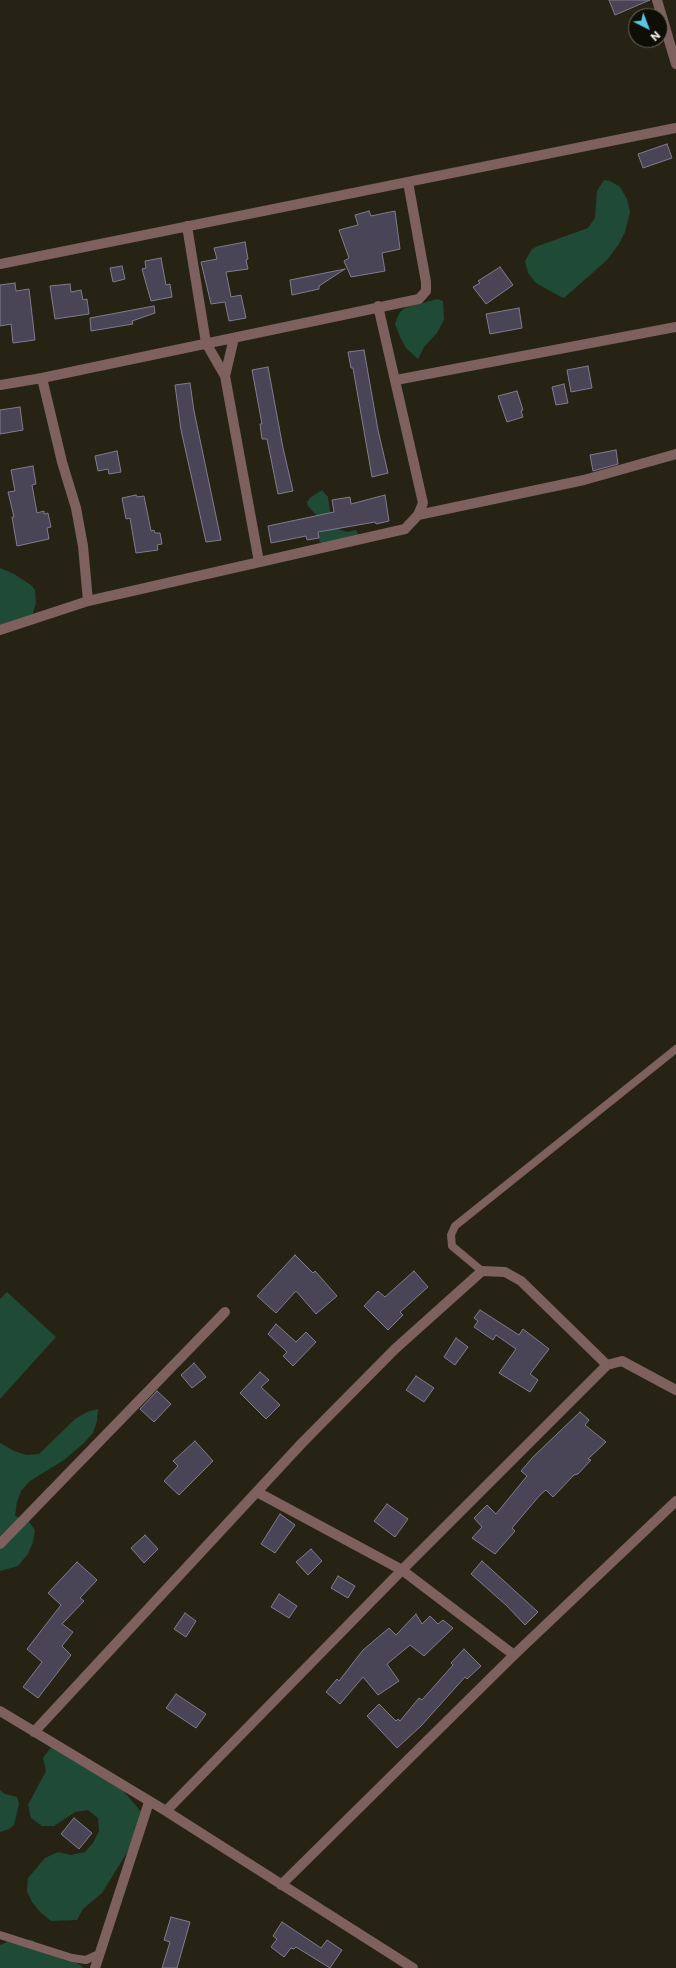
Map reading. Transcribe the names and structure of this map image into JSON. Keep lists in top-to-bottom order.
{
  "north": "bottom right"
}
